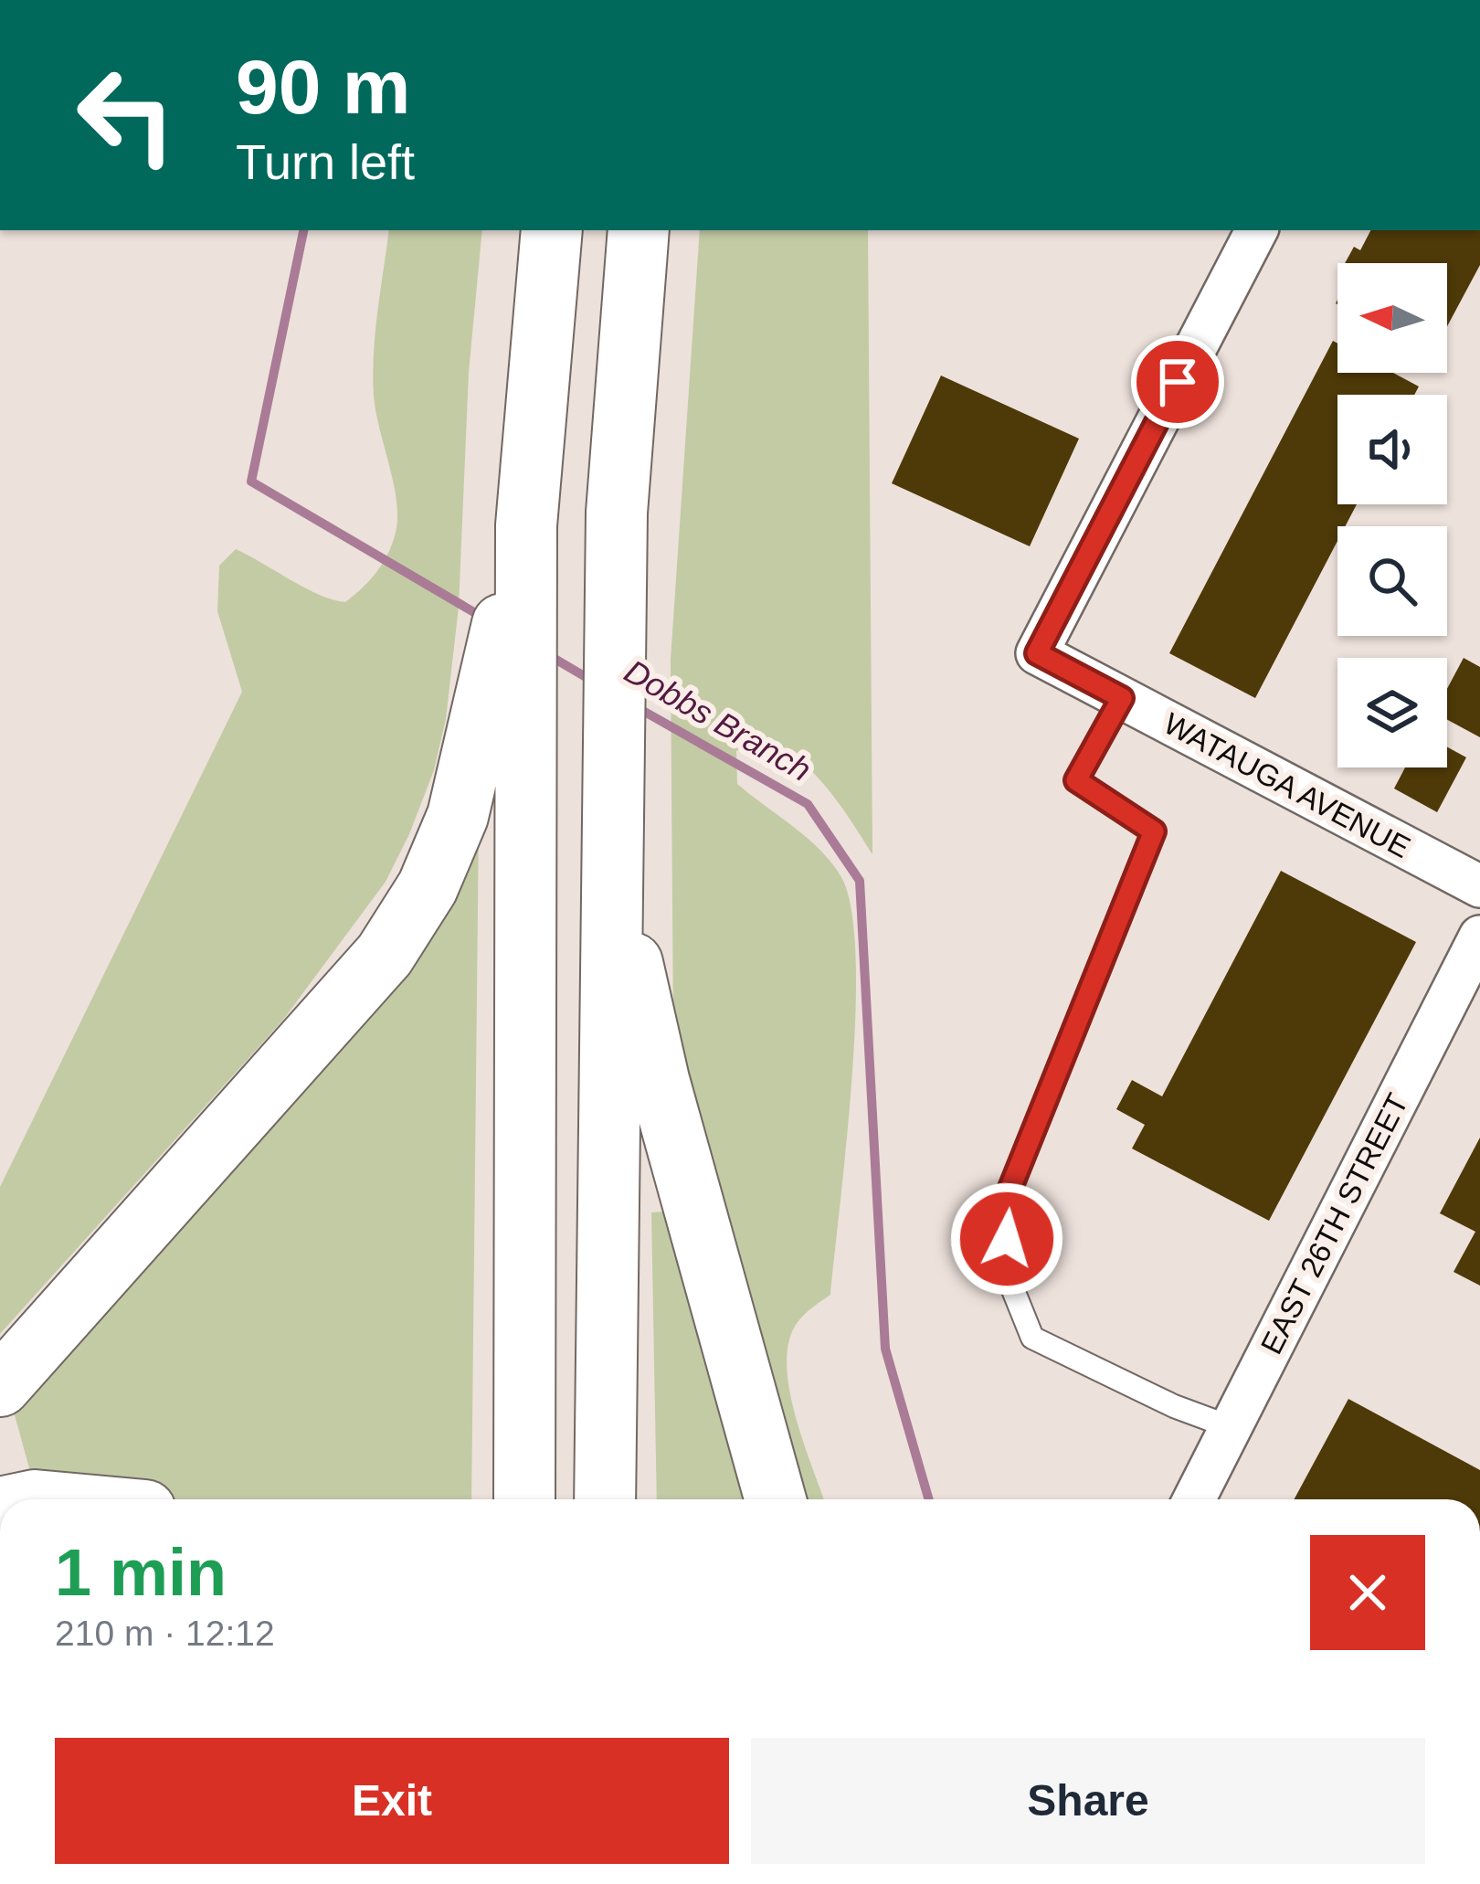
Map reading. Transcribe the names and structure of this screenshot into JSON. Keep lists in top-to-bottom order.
{
  "streets": {
    "street": ["WATAUGA AVENUE", "EAST 26TH STREET"]
  },
  "water": ["Dobbs Branch"],
  "north": "left",
  "page": {
    "turn": ["90 m", "Turn left"],
    "heading": ["1 min", "210 m · 12:12"],
    "buttons": ["Exit", "Share"]
  }
}
